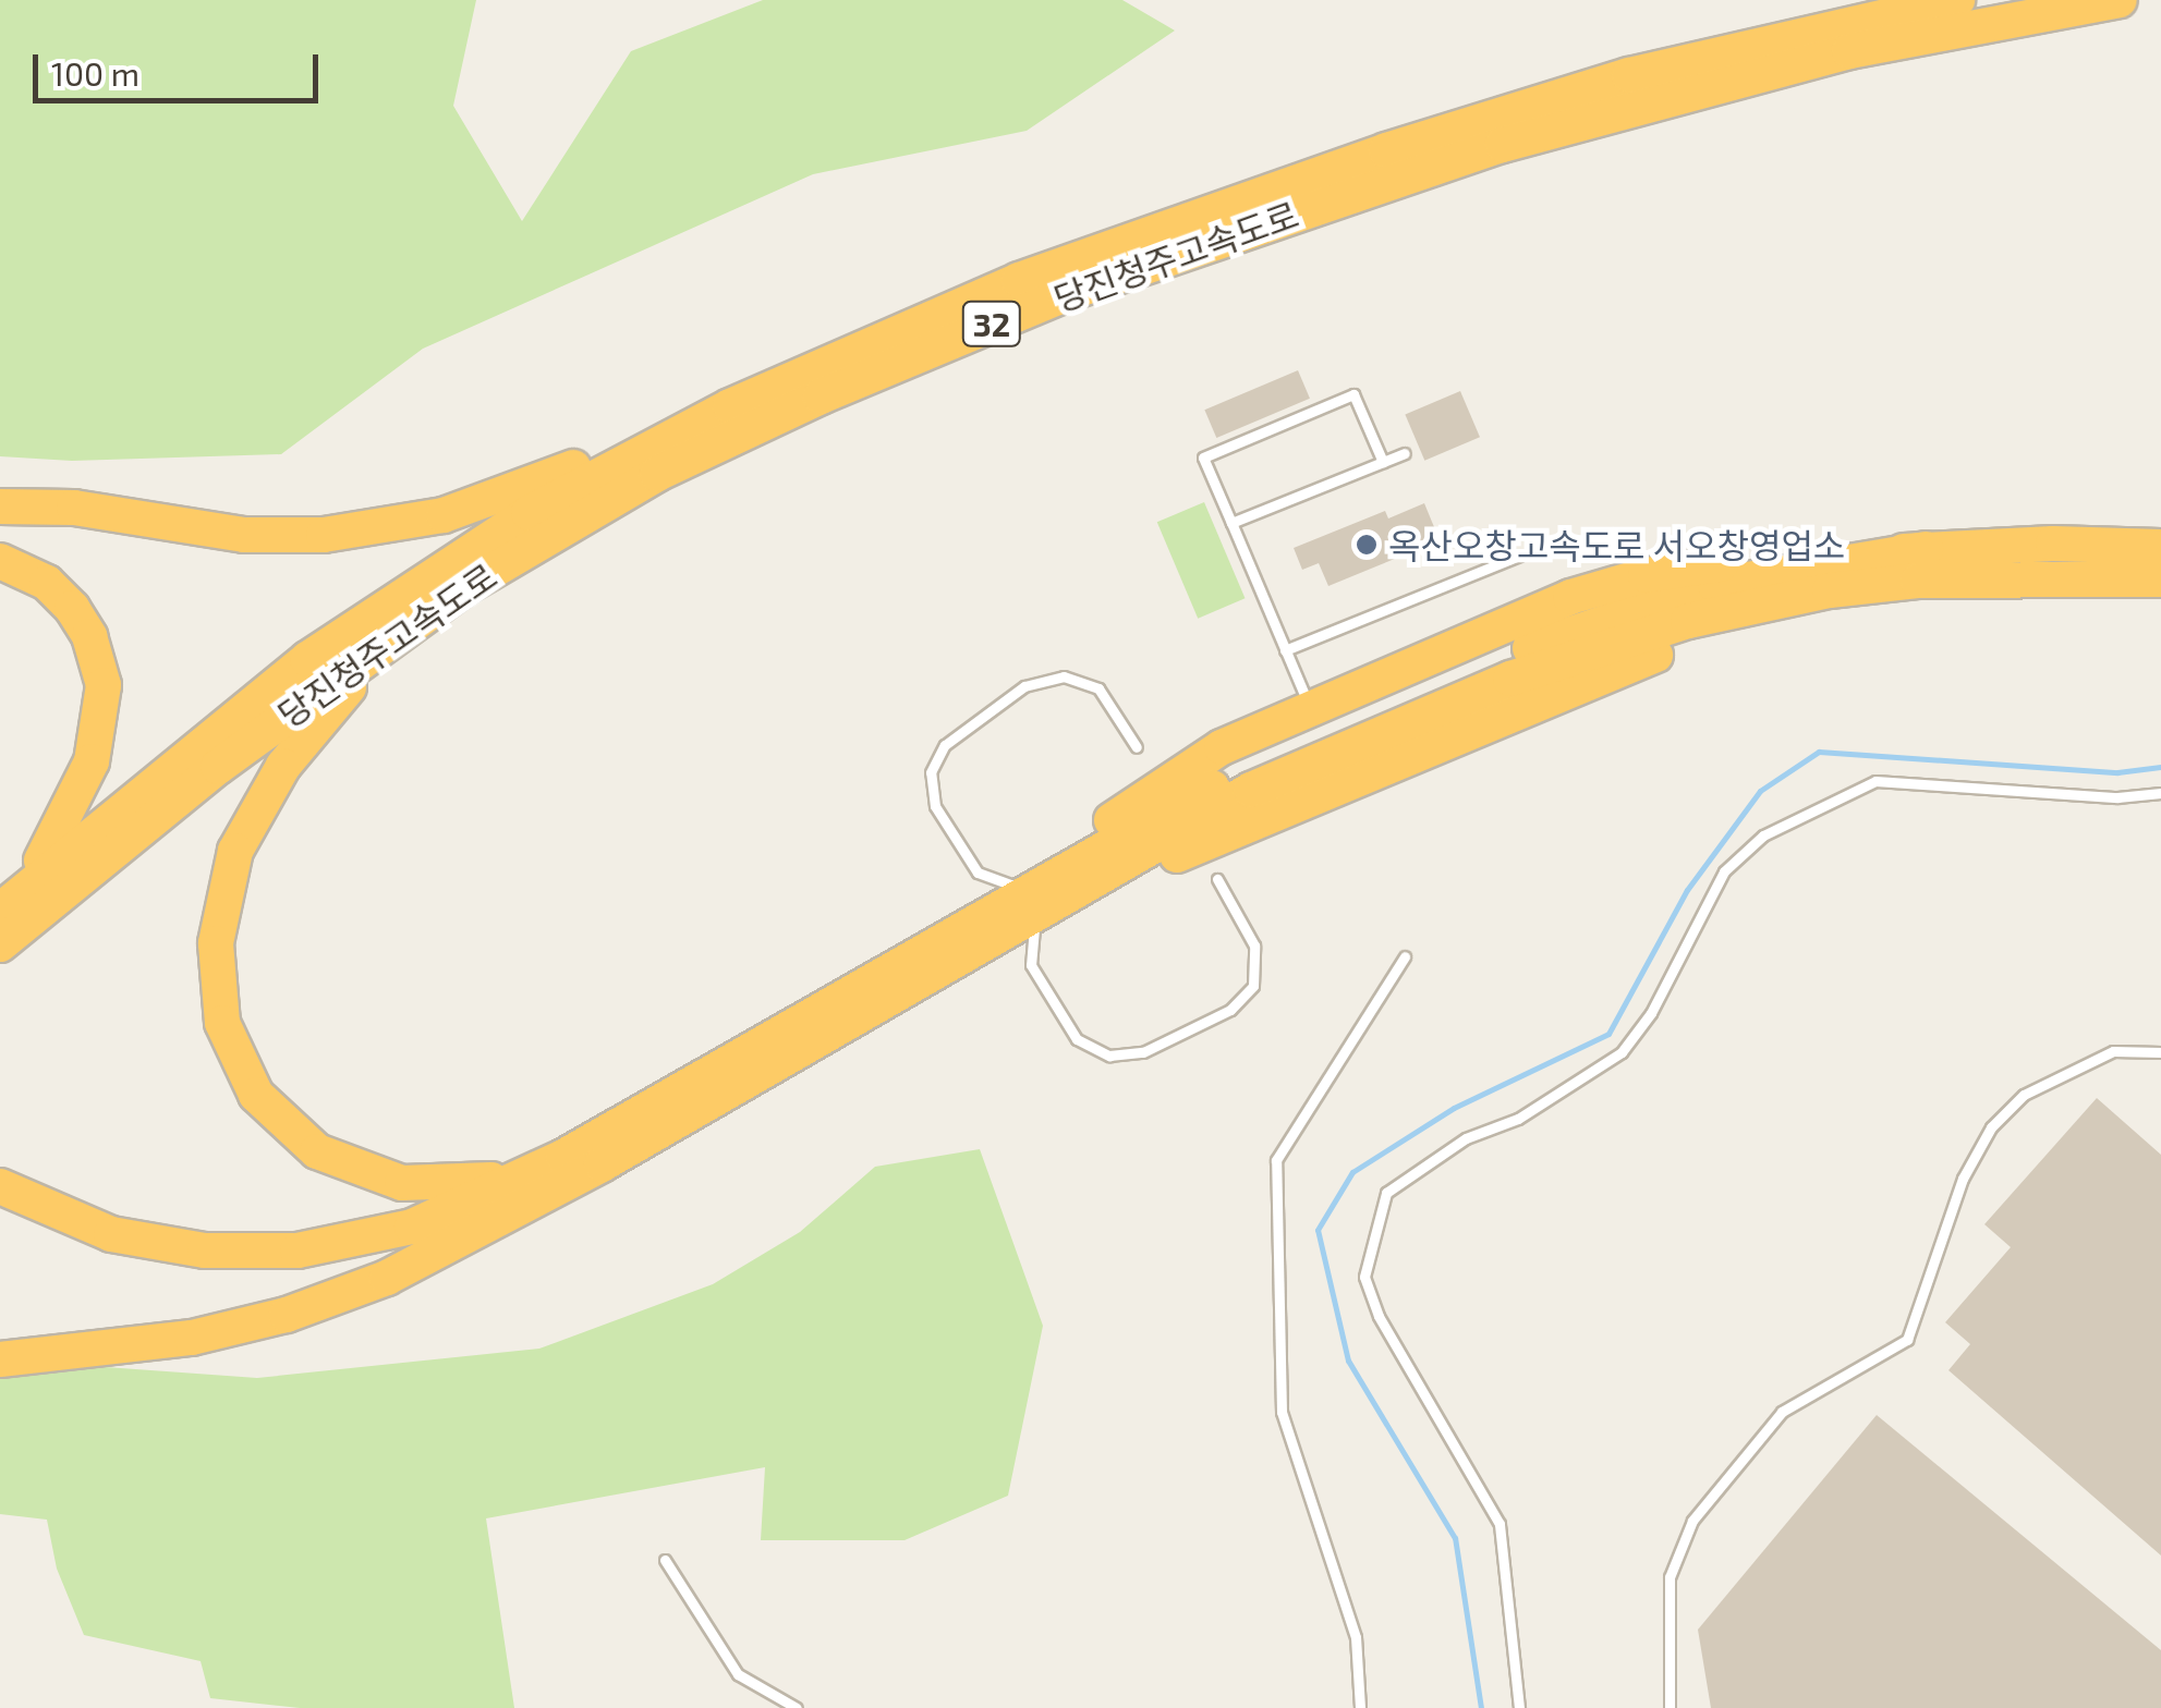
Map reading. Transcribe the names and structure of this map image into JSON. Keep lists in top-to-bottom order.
{
  "streets": {
    "highway": ["당진청주고속도로", "32"]
  },
  "places": ["옥산오창고속도로 서오창영업소"],
  "scale_bar": "100 m"
}
